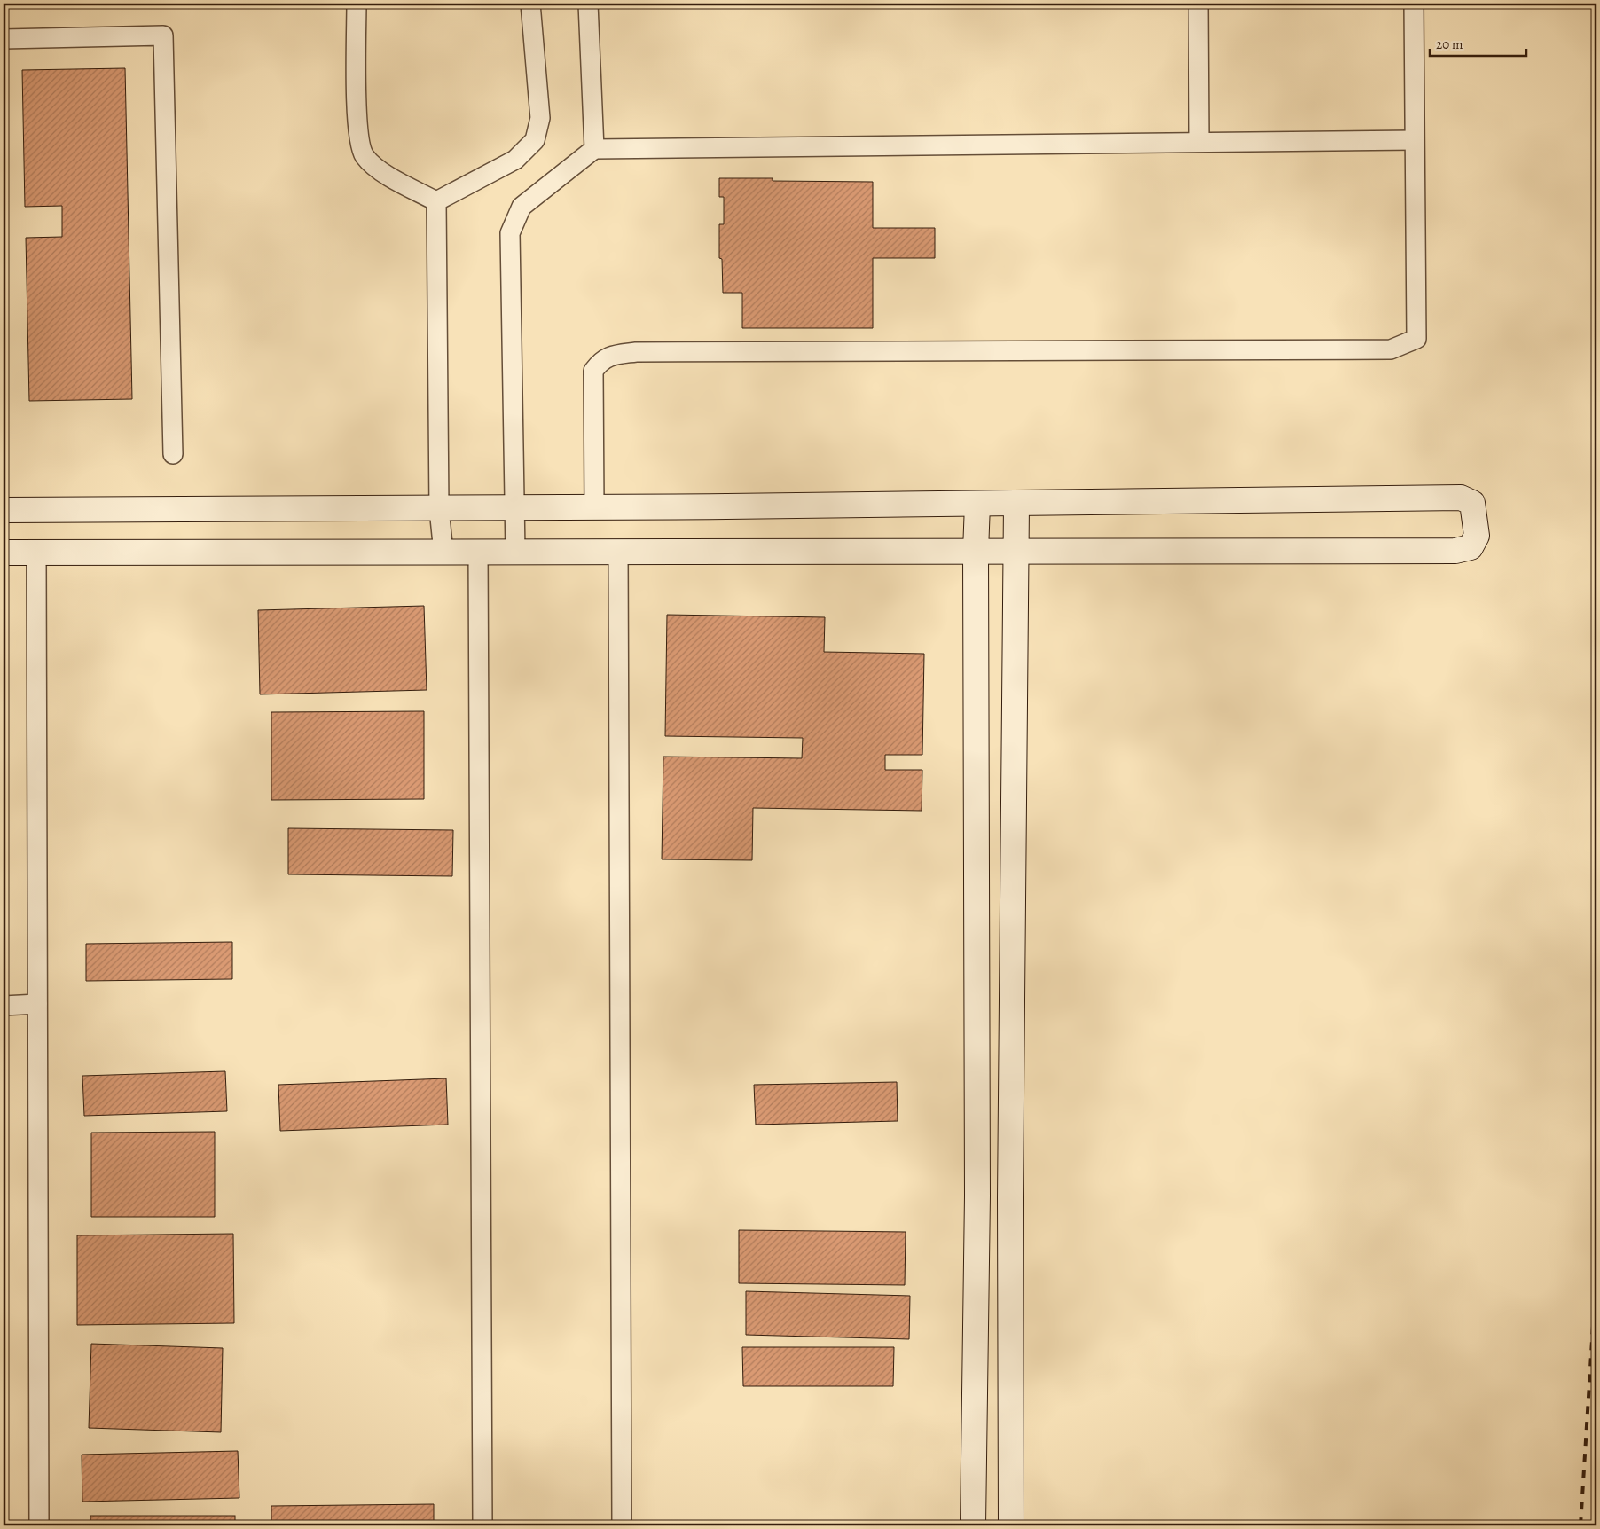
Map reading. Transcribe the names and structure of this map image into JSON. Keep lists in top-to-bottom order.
{
  "scale_bar": "20 m"
}
